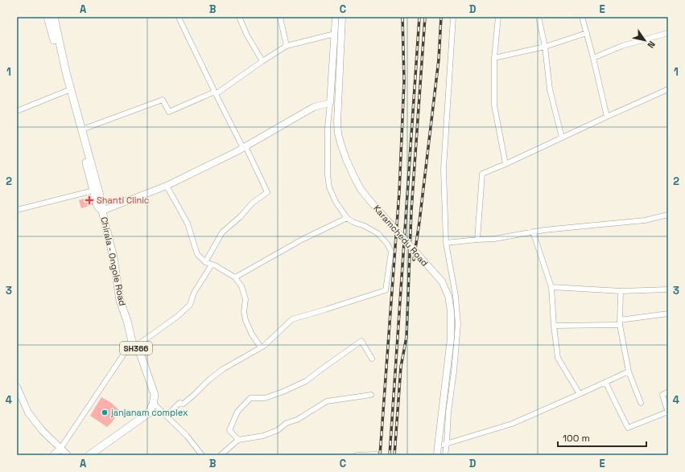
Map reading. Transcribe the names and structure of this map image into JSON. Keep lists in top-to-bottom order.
{
  "streets": {
    "main road": ["Chirala - Ongole Road", "SH366"],
    "street": ["Karamchedu Road"]
  },
  "crossings": [
    ["Chirala - Ongole Road", "SH366"]
  ],
  "places": {
    "health": ["Shanti Clinic"],
    "other": ["janjanam complex"]
  },
  "scale_bar": "100 m",
  "north": "bottom right",
  "grid": {
    "columns": [
      "A",
      "B",
      "C",
      "D",
      "E"
    ],
    "rows": [
      "1",
      "2",
      "3",
      "4"
    ]
  }
}
